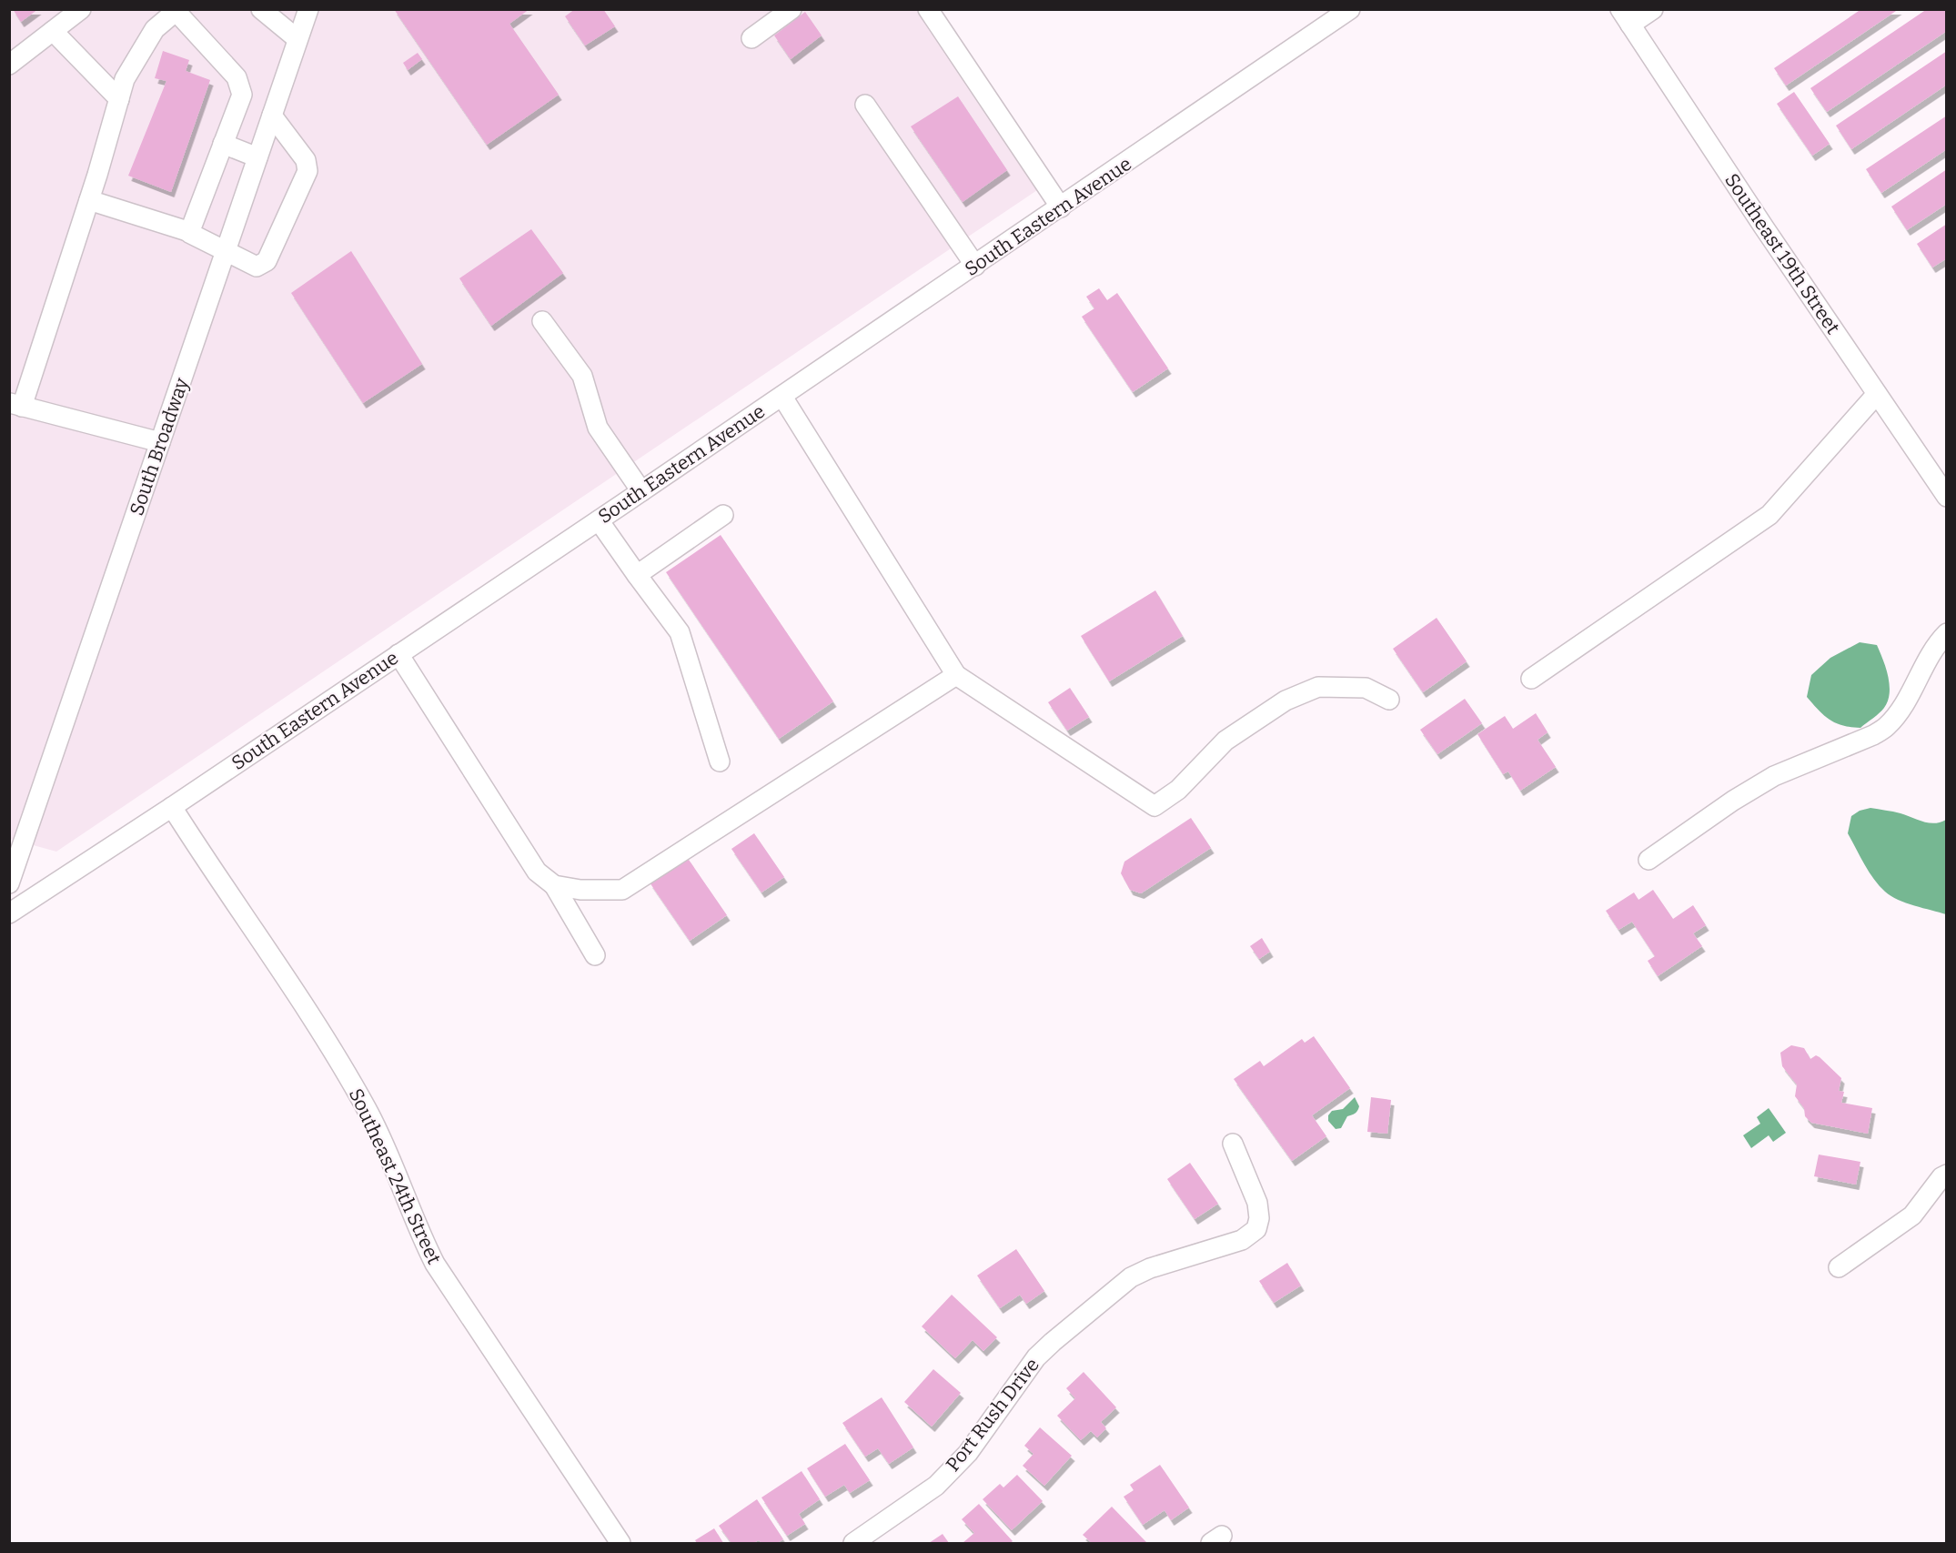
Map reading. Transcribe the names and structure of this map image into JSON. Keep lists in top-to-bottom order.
{
  "streets": {
    "street": [
      "South Eastern Avenue",
      "Southeast 19th Street",
      "South Broadway",
      "Southeast 24th Street",
      "Port Rush Drive"
    ]
  },
  "crossings": [
    ["South Eastern Avenue", "Southeast 24th Street"]
  ]
}
